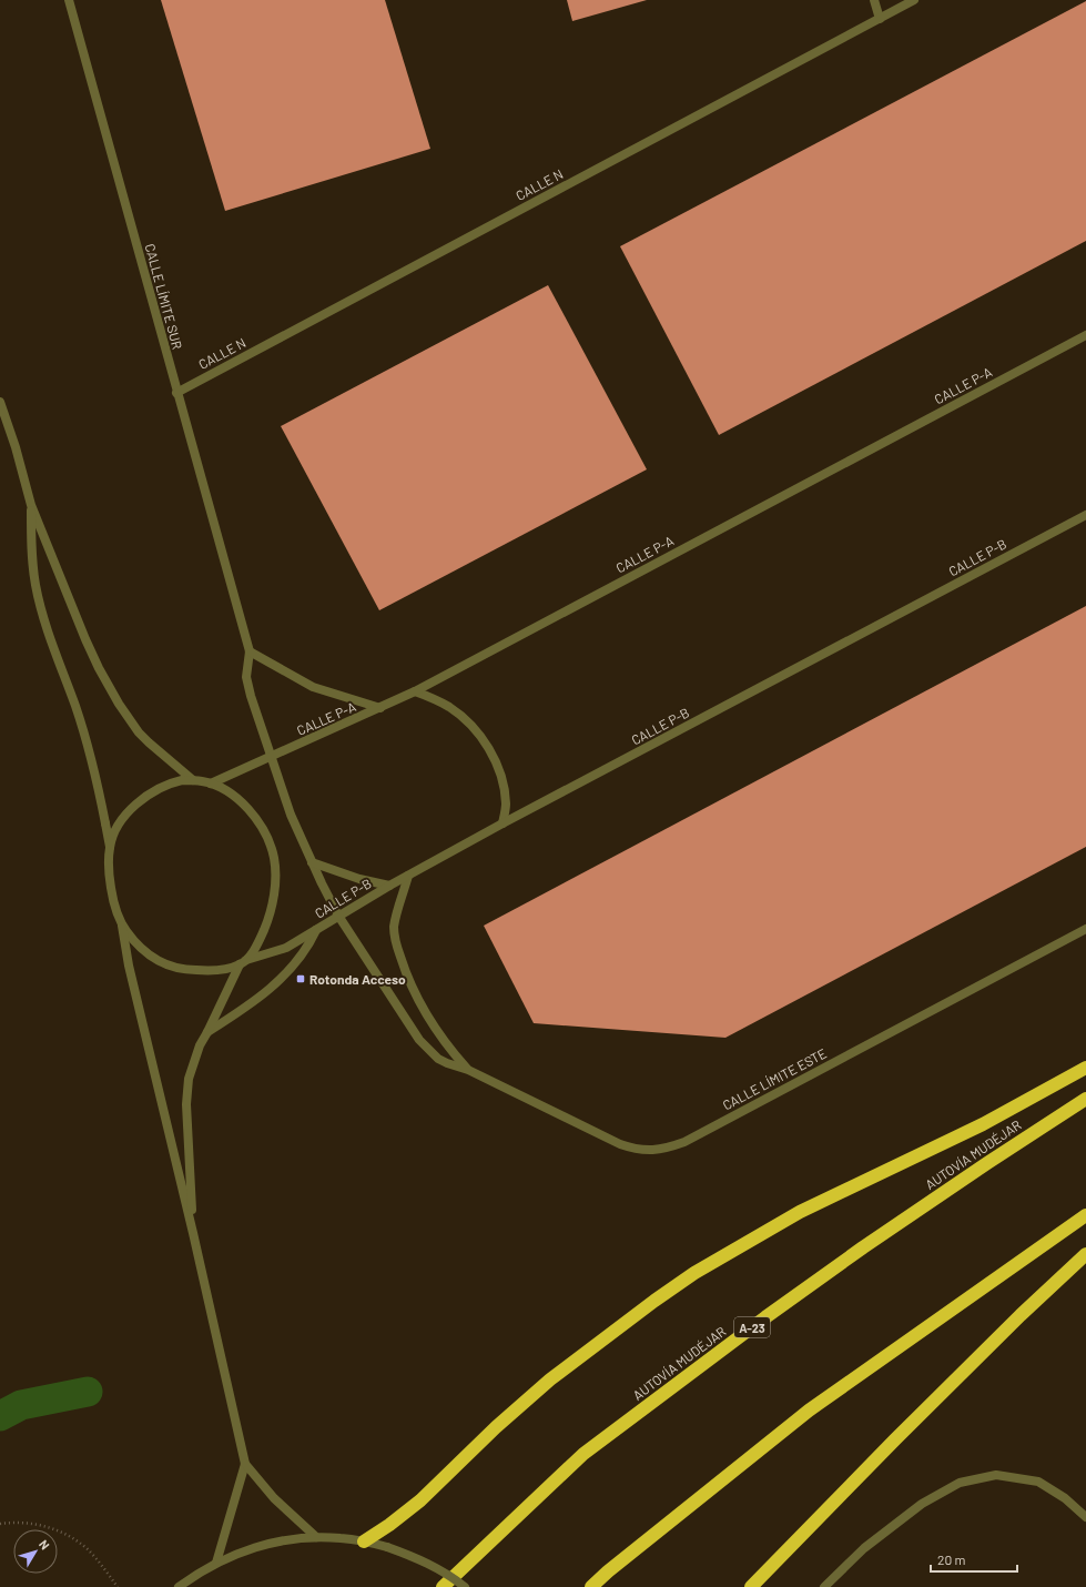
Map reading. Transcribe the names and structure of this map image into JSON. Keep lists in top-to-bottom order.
{
  "streets": {
    "highway": ["AUTOVÍA MUDÉJAR", "A-23"],
    "street": [
      "CALLE N",
      "CALLE LÍMITE SUR",
      "CALLE P-A",
      "CALLE P-B",
      "CALLE LÍMITE ESTE"
    ]
  },
  "crossings": [
    ["CALLE N", "CALLE LÍMITE SUR"],
    ["CALLE LÍMITE SUR", "CALLE P-A"],
    ["CALLE LÍMITE SUR", "CALLE LÍMITE ESTE"],
    ["CALLE P-B", "CALLE LÍMITE ESTE"]
  ],
  "places": {
    "transit": ["Rotonda Acceso"]
  },
  "scale_bar": "20 m",
  "north": "top right"
}
